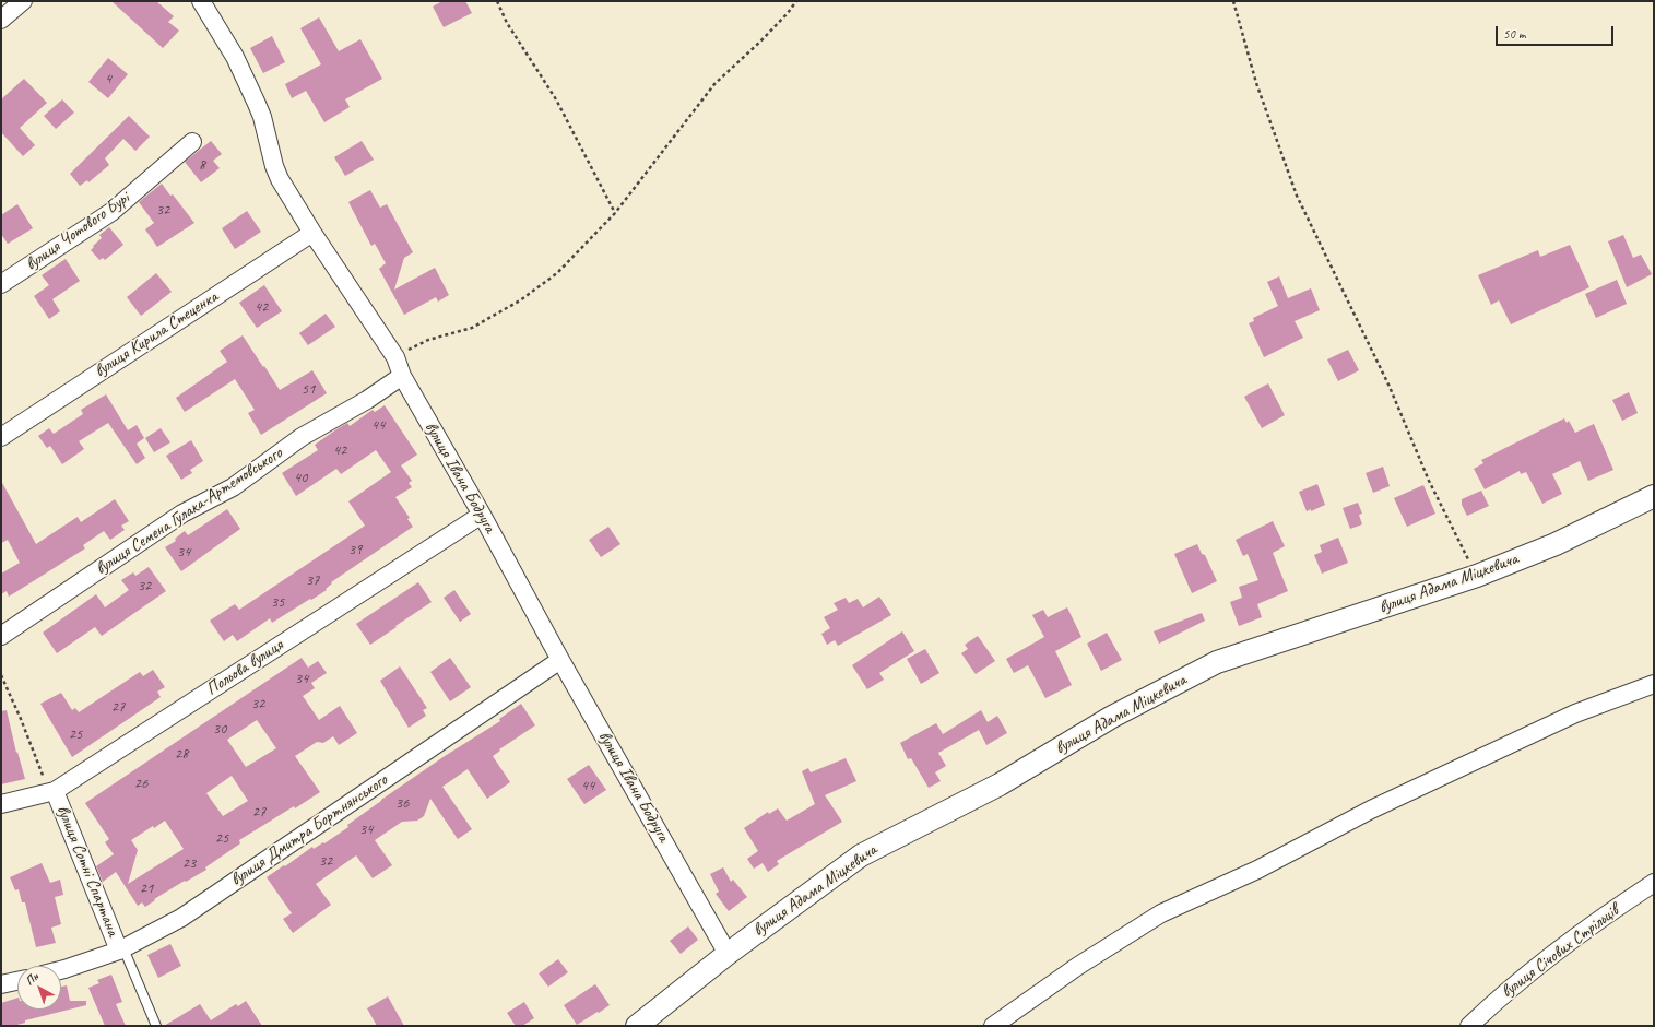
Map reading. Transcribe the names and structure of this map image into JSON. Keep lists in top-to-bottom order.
{
  "streets": {
    "street": [
      "вулиця Чотового Бурі",
      "вулиця Кирила Стеценка",
      "вулиця Івана Бодруга",
      "вулиця Семена Гулака-Артемовського",
      "вулиця Адама Міцкевича",
      "Польова вулиця",
      "вулиця Дмитра Бортнянського",
      "вулиця Сотні Спартана",
      "вулиця Січових Стрільців"
    ]
  },
  "crossings": [
    ["вулиця Кирила Стеценка", "вулиця Івана Бодруга"],
    ["вулиця Івана Бодруга", "вулиця Семена Гулака-Артемовського"],
    ["вулиця Івана Бодруга", "вулиця Адама Міцкевича"],
    ["вулиця Івана Бодруга", "Польова вулиця"],
    ["вулиця Івана Бодруга", "вулиця Дмитра Бортнянського"],
    ["Польова вулиця", "вулиця Сотні Спартана"],
    ["вулиця Дмитра Бортнянського", "вулиця Сотні Спартана"]
  ],
  "house_numbers": [
    "4",
    "8",
    "32",
    "42",
    "51",
    "44",
    "42",
    "40",
    "39",
    "34",
    "37",
    "32",
    "35",
    "34",
    "32",
    "27",
    "30",
    "25",
    "28",
    "26",
    "44",
    "36",
    "27",
    "34",
    "25",
    "32",
    "23",
    "21"
  ],
  "scale_bar": "50 m",
  "north": "top left"
}
